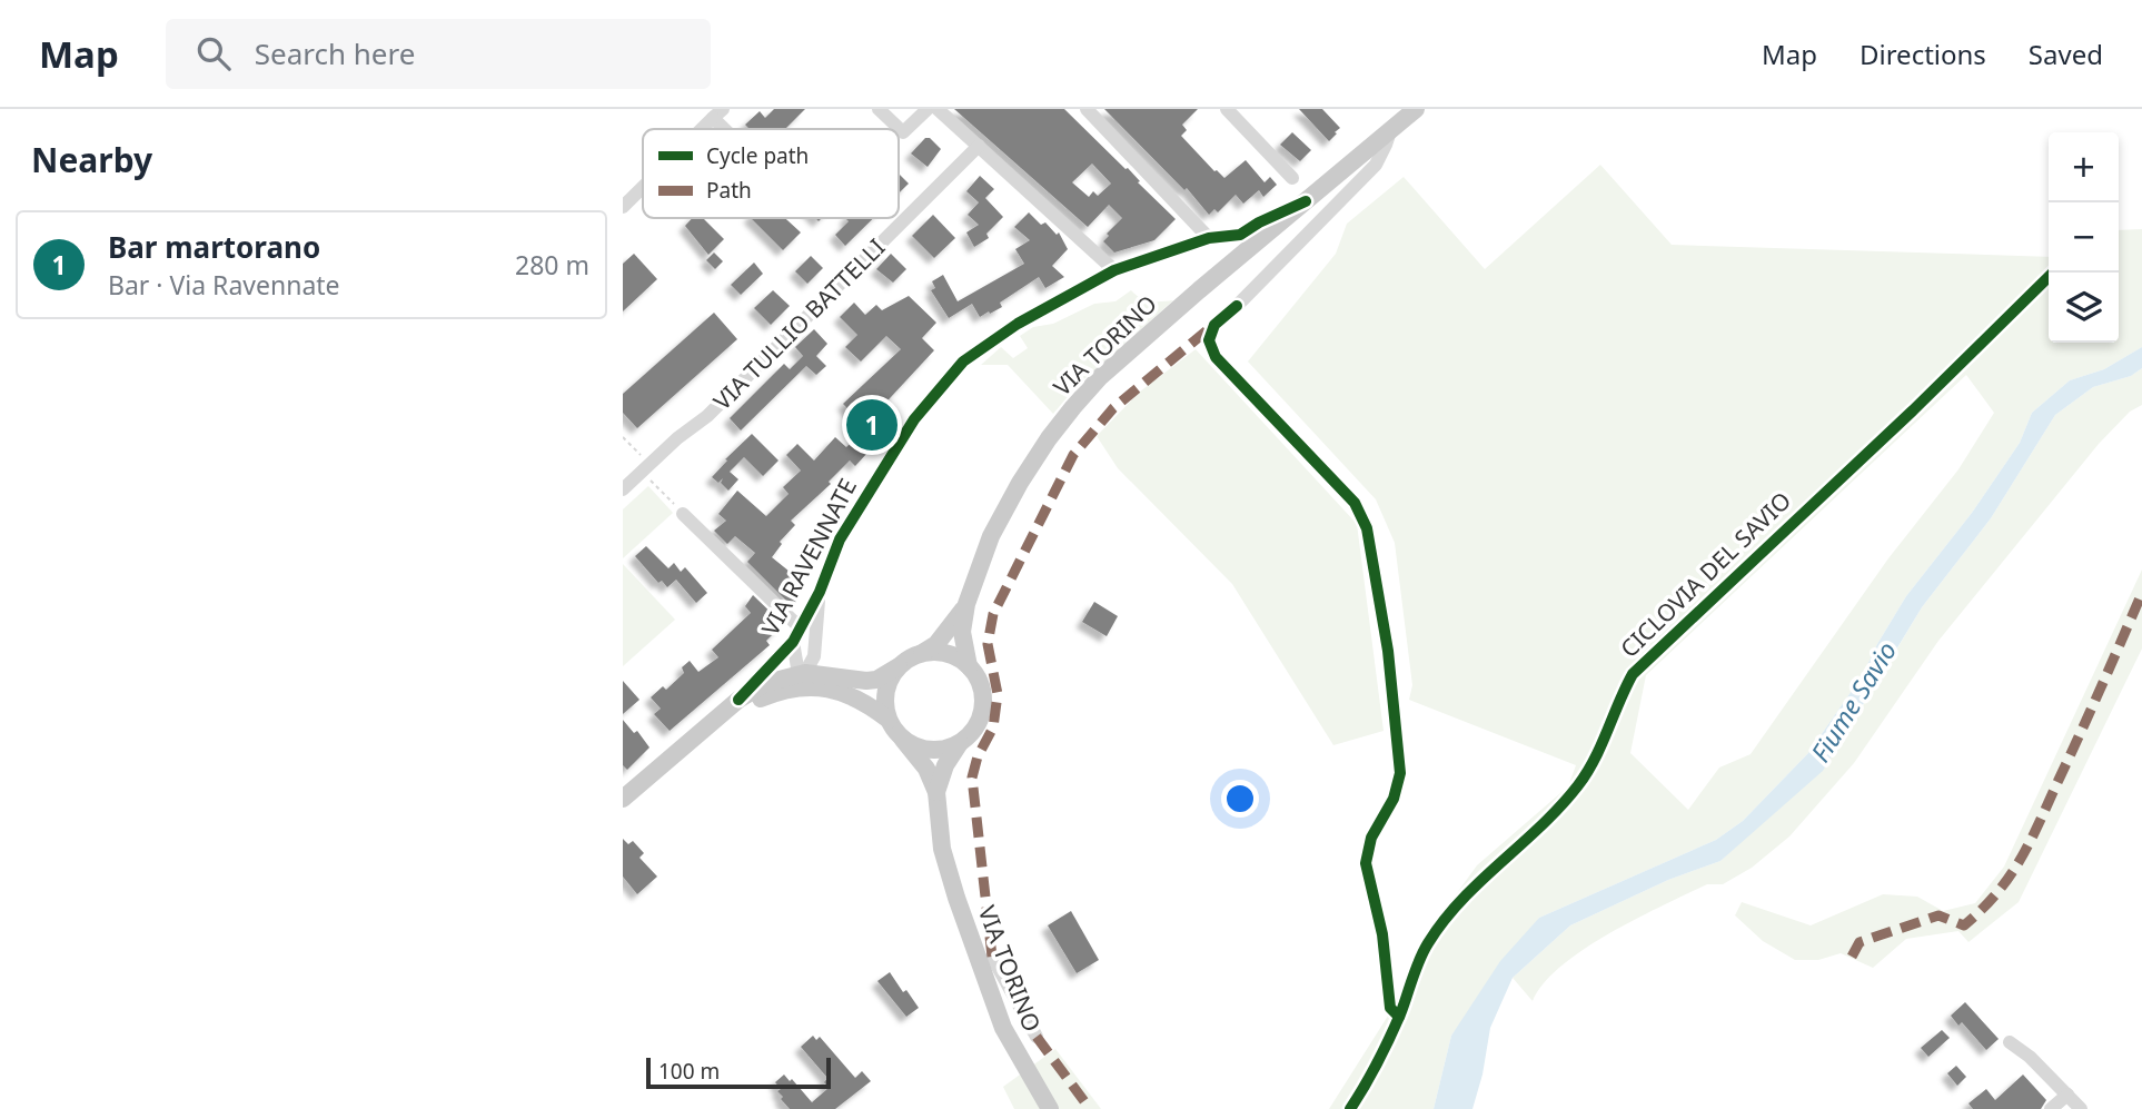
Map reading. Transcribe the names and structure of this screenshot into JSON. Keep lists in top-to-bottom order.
{
  "streets": {
    "main road": ["VIA TORINO", "VIA RAVENNATE"],
    "street": ["VIA TULLIO BATTELLI"],
    "cycle path": ["CICLOVIA DEL SAVIO"]
  },
  "crossings": [
    ["VIA TORINO", "VIA RAVENNATE"]
  ],
  "water": ["Fiume Savio"],
  "legend": ["Cycle path", "Path"],
  "scale_bar": "100 m",
  "page": {
    "header": "Map",
    "search": "Search here",
    "nav": ["Map", "Directions", "Saved"],
    "heading": "Nearby",
    "map_buttons": ["+", "−"],
    "list": [
      {
        "mark": "1",
        "name": "Bar martorano",
        "note": "Bar · Via Ravennate",
        "value": "280 m"
      }
    ],
    "pins": "1",
    "scale": "100 m"
  }
}
